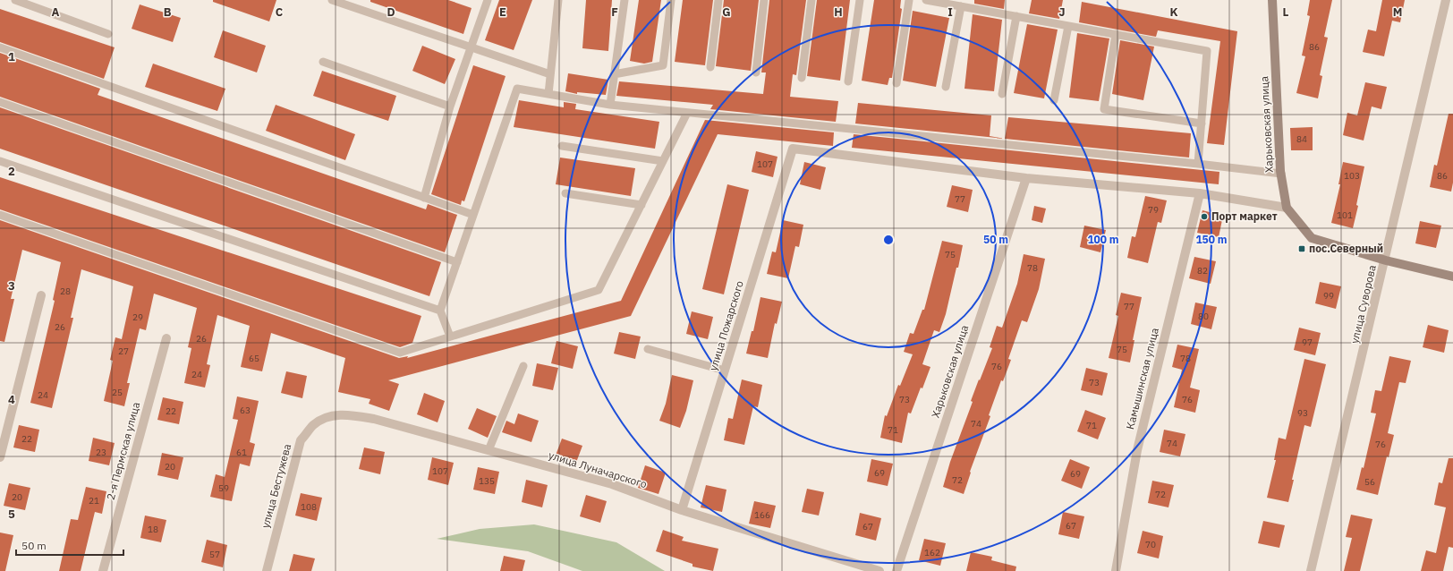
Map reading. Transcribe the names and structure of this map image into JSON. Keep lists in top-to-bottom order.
{
  "streets": {
    "street": [
      "Харьковская улица",
      "улица Суворова",
      "улица Пожарского",
      "Камышинская улица",
      "2-я Пермская улица",
      "улица Луначарского",
      "улица Бестужева"
    ]
  },
  "crossings": [
    ["Харьковская улица", "улица Пожарского"],
    ["улица Пожарского", "улица Луначарского"],
    ["улица Луначарского", "улица Бестужева"]
  ],
  "places": {
    "other": ["Порт маркет"],
    "transit": ["пос.Северный"]
  },
  "house_numbers": [
    "86",
    "84",
    "107",
    "103",
    "86",
    "77",
    "79",
    "101",
    "75",
    "78",
    "82",
    "28",
    "99",
    "77",
    "80",
    "29",
    "26",
    "26",
    "97",
    "75",
    "27",
    "65",
    "78",
    "76",
    "24",
    "73",
    "25",
    "24",
    "73",
    "76",
    "63",
    "22",
    "93",
    "74",
    "71",
    "71",
    "22",
    "74",
    "76",
    "23",
    "61",
    "20",
    "107",
    "69",
    "69",
    "72",
    "135",
    "56",
    "59",
    "72",
    "20",
    "21",
    "108",
    "166",
    "67",
    "67",
    "18",
    "70",
    "162",
    "57"
  ],
  "scale_bar": "50 m",
  "grid": {
    "columns": [
      "A",
      "B",
      "C",
      "D",
      "E",
      "F",
      "G",
      "H",
      "I",
      "J",
      "K",
      "L",
      "M"
    ],
    "rows": [
      "1",
      "2",
      "3",
      "4",
      "5"
    ]
  },
  "rings": ["50 m", "100 m", "150 m"]
}
